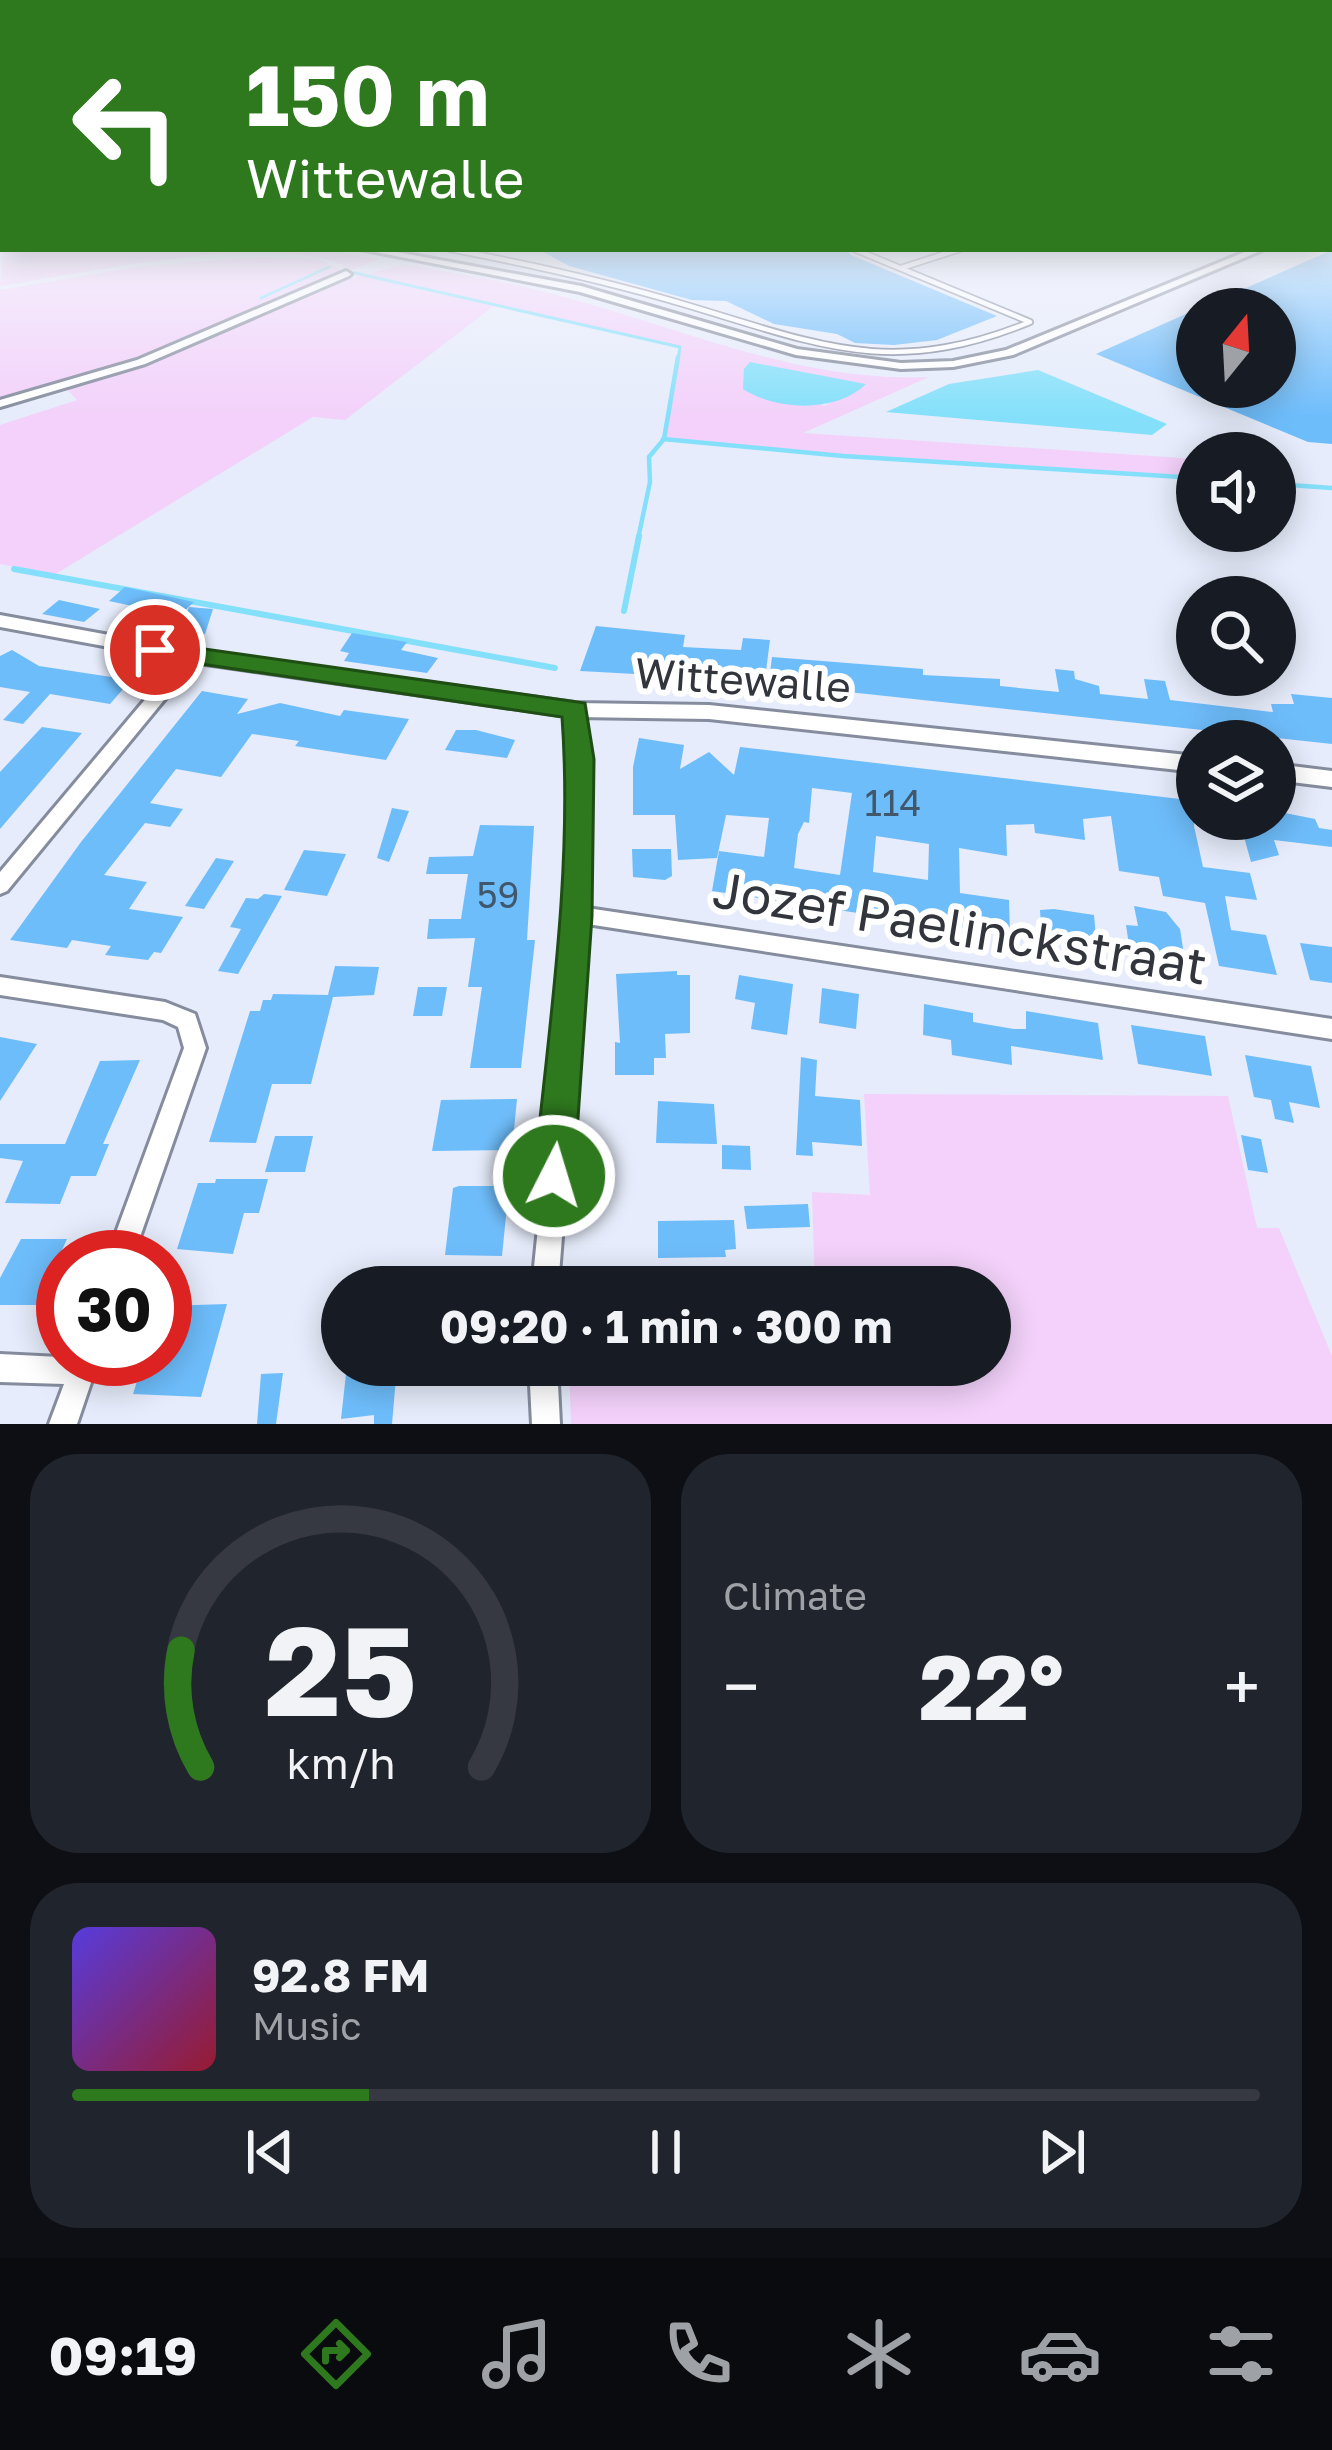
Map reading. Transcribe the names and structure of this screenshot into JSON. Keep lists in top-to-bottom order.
{
  "streets": {
    "street": ["Wittewalle", "Jozef Paelinckstraat"]
  },
  "house_numbers": ["114", "59"],
  "north": "top",
  "page": {
    "turn": ["150 m", "Wittewalle"],
    "limit": "30",
    "trip": "09:20 · 1 min · 300 m",
    "tile": "Climate",
    "heat": ["−", "22°", "+"],
    "song": ["92.8 FM", "Music"],
    "tabs": "09:19",
    "gauge": ["25", "km/h"]
  }
}
